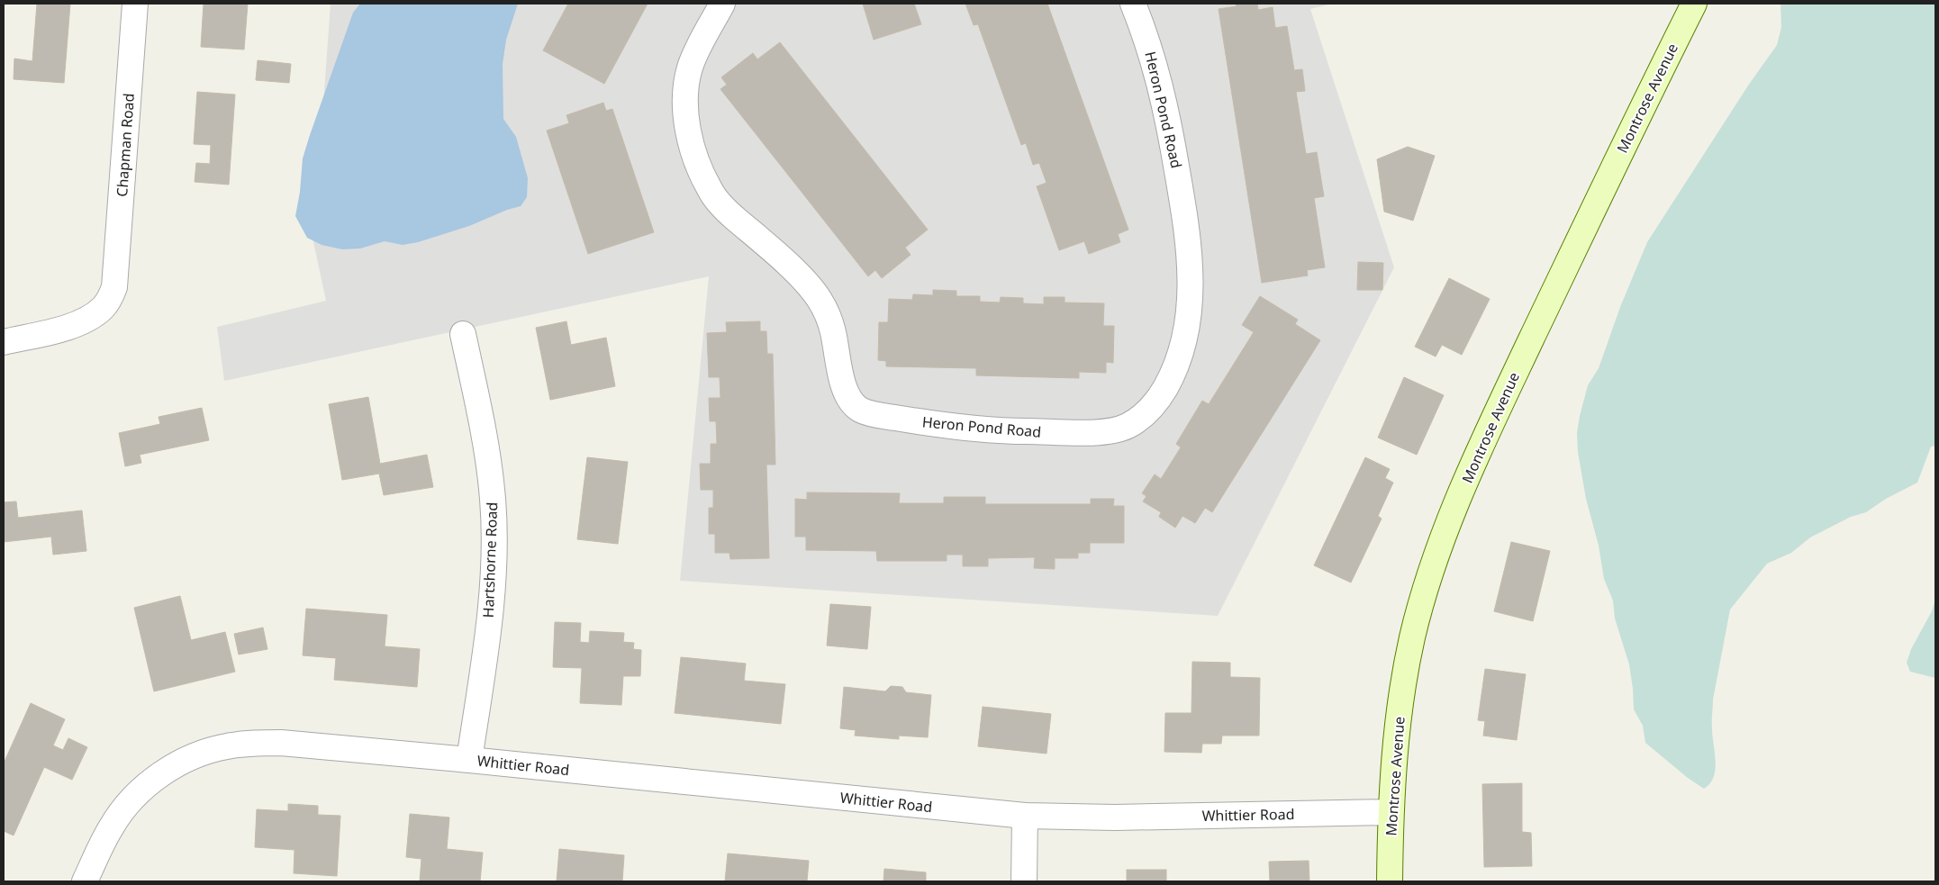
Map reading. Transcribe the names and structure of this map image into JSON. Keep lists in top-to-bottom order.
{
  "streets": {
    "main road": ["Montrose Avenue"],
    "street": [
      "Heron Pond Road",
      "Chapman Road",
      "Hartshorne Road",
      "Whittier Road"
    ]
  },
  "crossings": [
    ["Montrose Avenue", "Whittier Road"],
    ["Hartshorne Road", "Whittier Road"]
  ]
}
